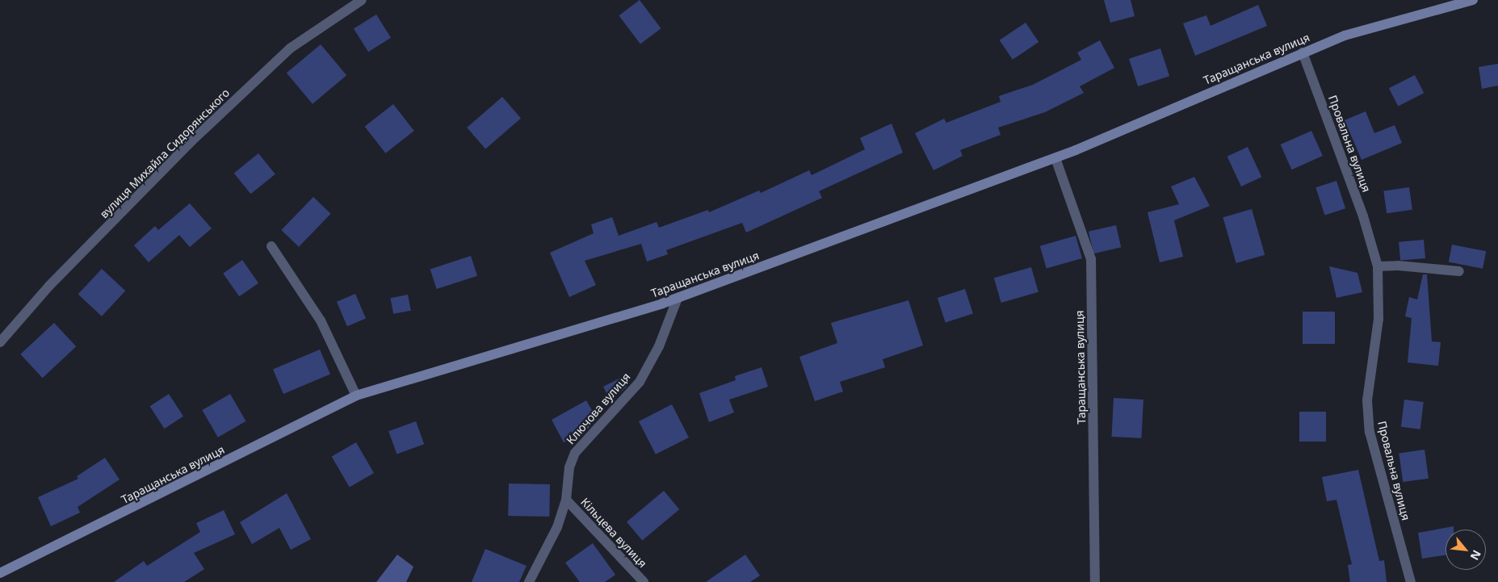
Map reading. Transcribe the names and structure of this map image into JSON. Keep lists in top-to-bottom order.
{
  "streets": {
    "main road": ["Таращанська вулиця"],
    "street": [
      "Провальна вулиця",
      "вулиця Михайла Сидорянського",
      "Ключова вулиця",
      "Кільцева вулиця"
    ]
  },
  "crossings": [
    ["Таращанська вулиця", "Провальна вулиця"],
    ["Таращанська вулиця", "Ключова вулиця"],
    ["Ключова вулиця", "Кільцева вулиця"]
  ],
  "north": "bottom right"
}
